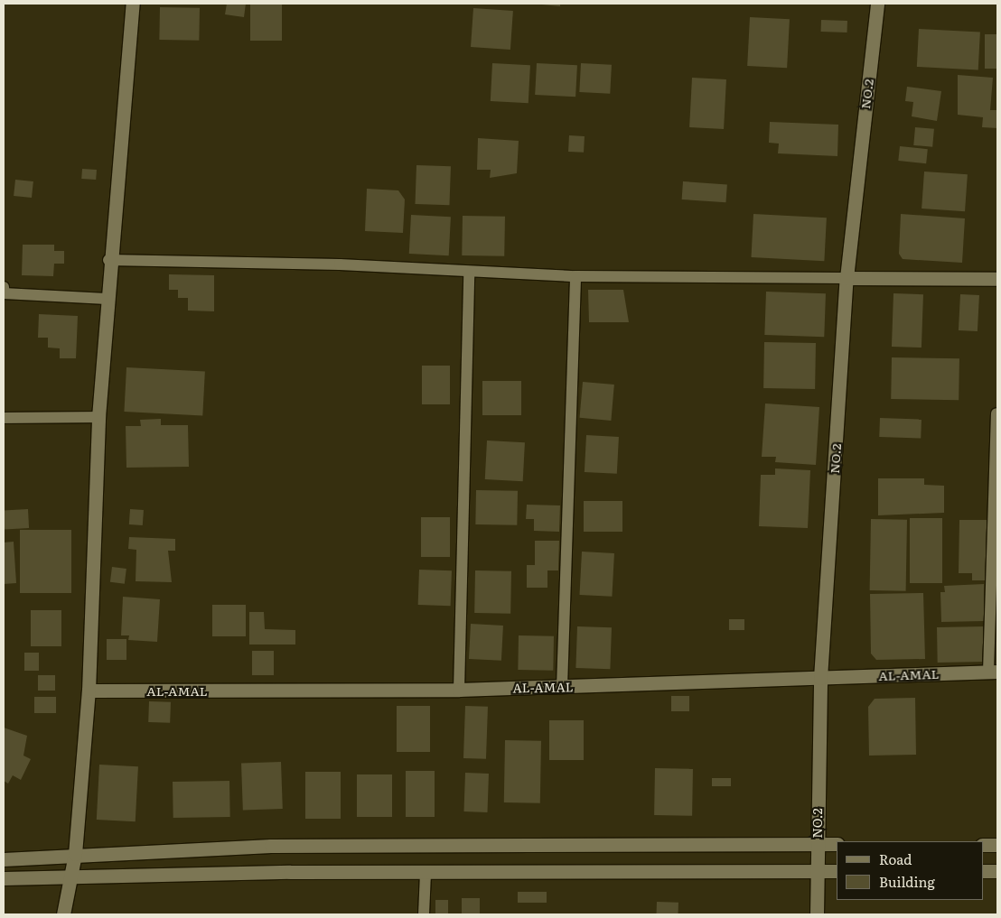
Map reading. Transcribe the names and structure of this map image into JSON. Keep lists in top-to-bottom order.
{
  "streets": {
    "street": ["NO.2", "AL-AMAL"]
  },
  "crossings": [
    ["NO.2", "AL-AMAL"]
  ],
  "legend": ["Road", "Building"]
}
